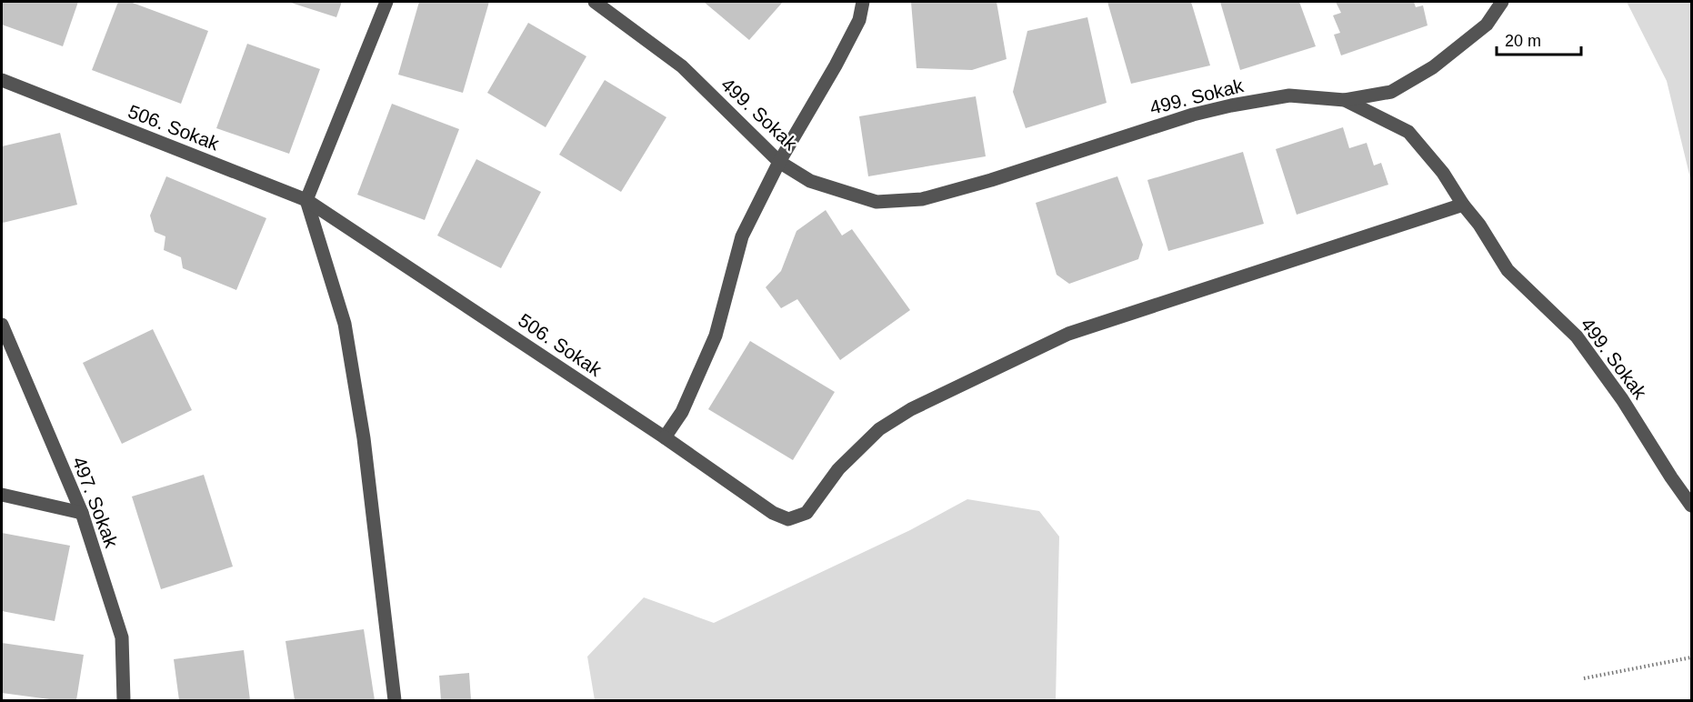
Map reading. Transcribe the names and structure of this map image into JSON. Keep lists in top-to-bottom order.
{
  "streets": {
    "street": ["499. Sokak", "506. Sokak", "497. Sokak"]
  },
  "crossings": [
    ["499. Sokak", "506. Sokak"]
  ],
  "scale_bar": "20 m"
}
